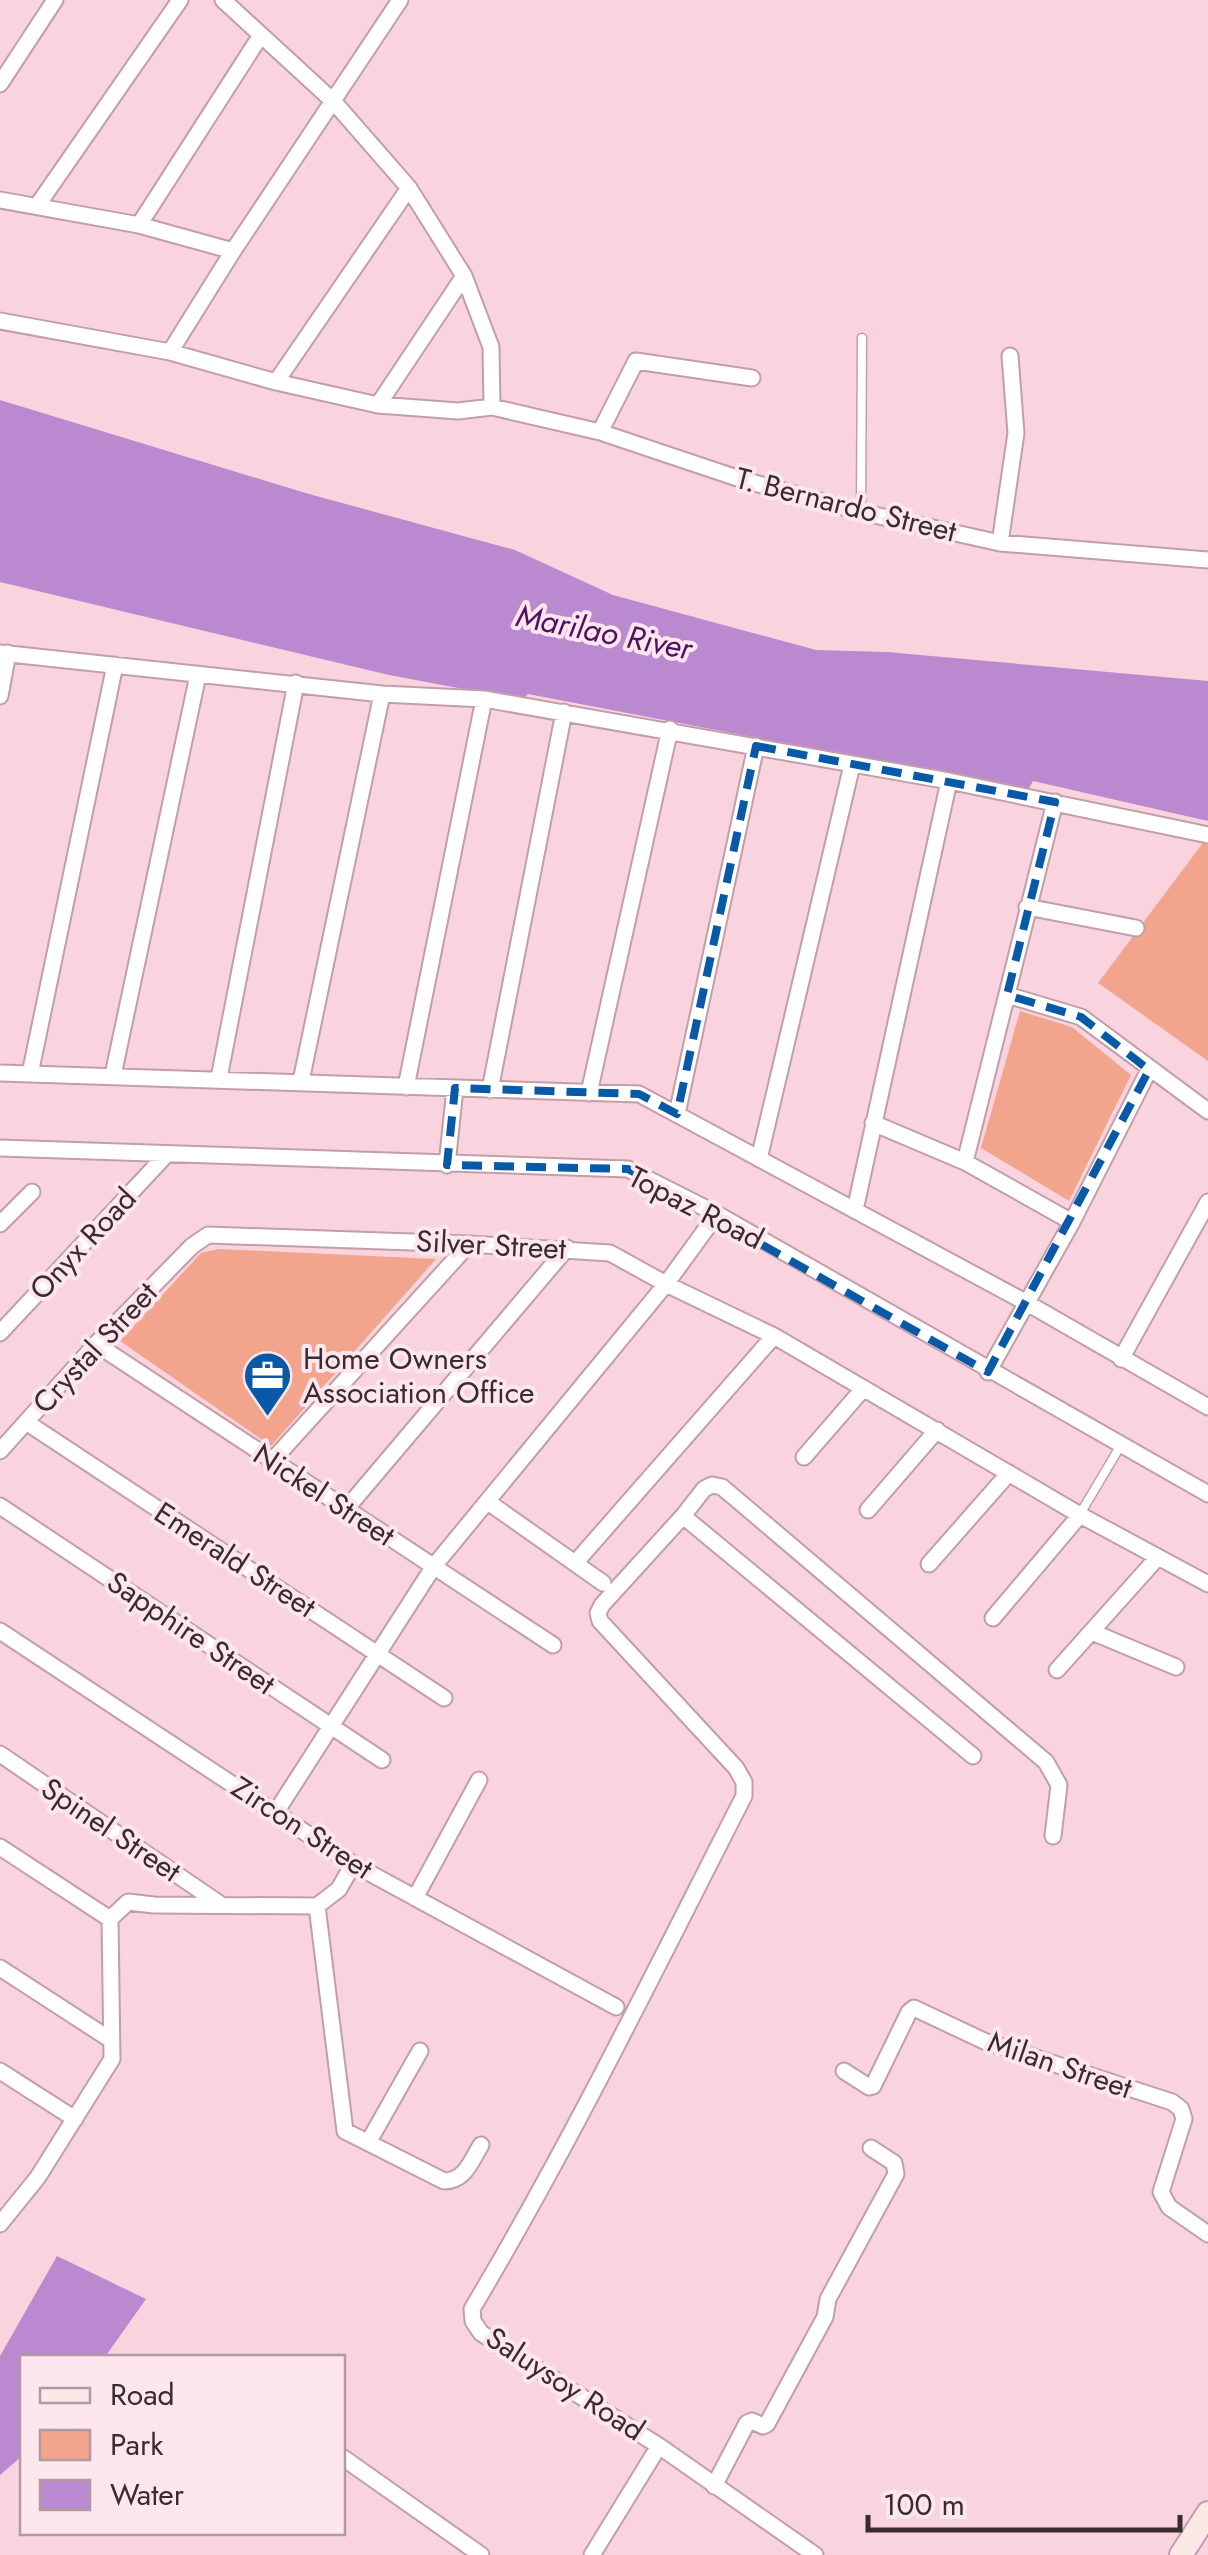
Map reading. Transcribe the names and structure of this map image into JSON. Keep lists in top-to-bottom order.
{
  "streets": {
    "street": [
      "T. Bernardo Street",
      "Topaz Road",
      "Onyx Road",
      "Silver Street",
      "Crystal Street",
      "Nickel Street",
      "Emerald Street",
      "Sapphire Street",
      "Zircon Street",
      "Spinel Street",
      "Milan Street",
      "Saluysoy Road"
    ]
  },
  "crossings": [
    ["Topaz Road", "Onyx Road"],
    ["Silver Street", "Crystal Street"],
    ["Crystal Street", "Nickel Street"],
    ["Crystal Street", "Emerald Street"]
  ],
  "water": ["Marilao River"],
  "places": {
    "office": ["Home Owners Association Office"]
  },
  "legend": ["Road", "Park", "Water"],
  "scale_bar": "100 m"
}
